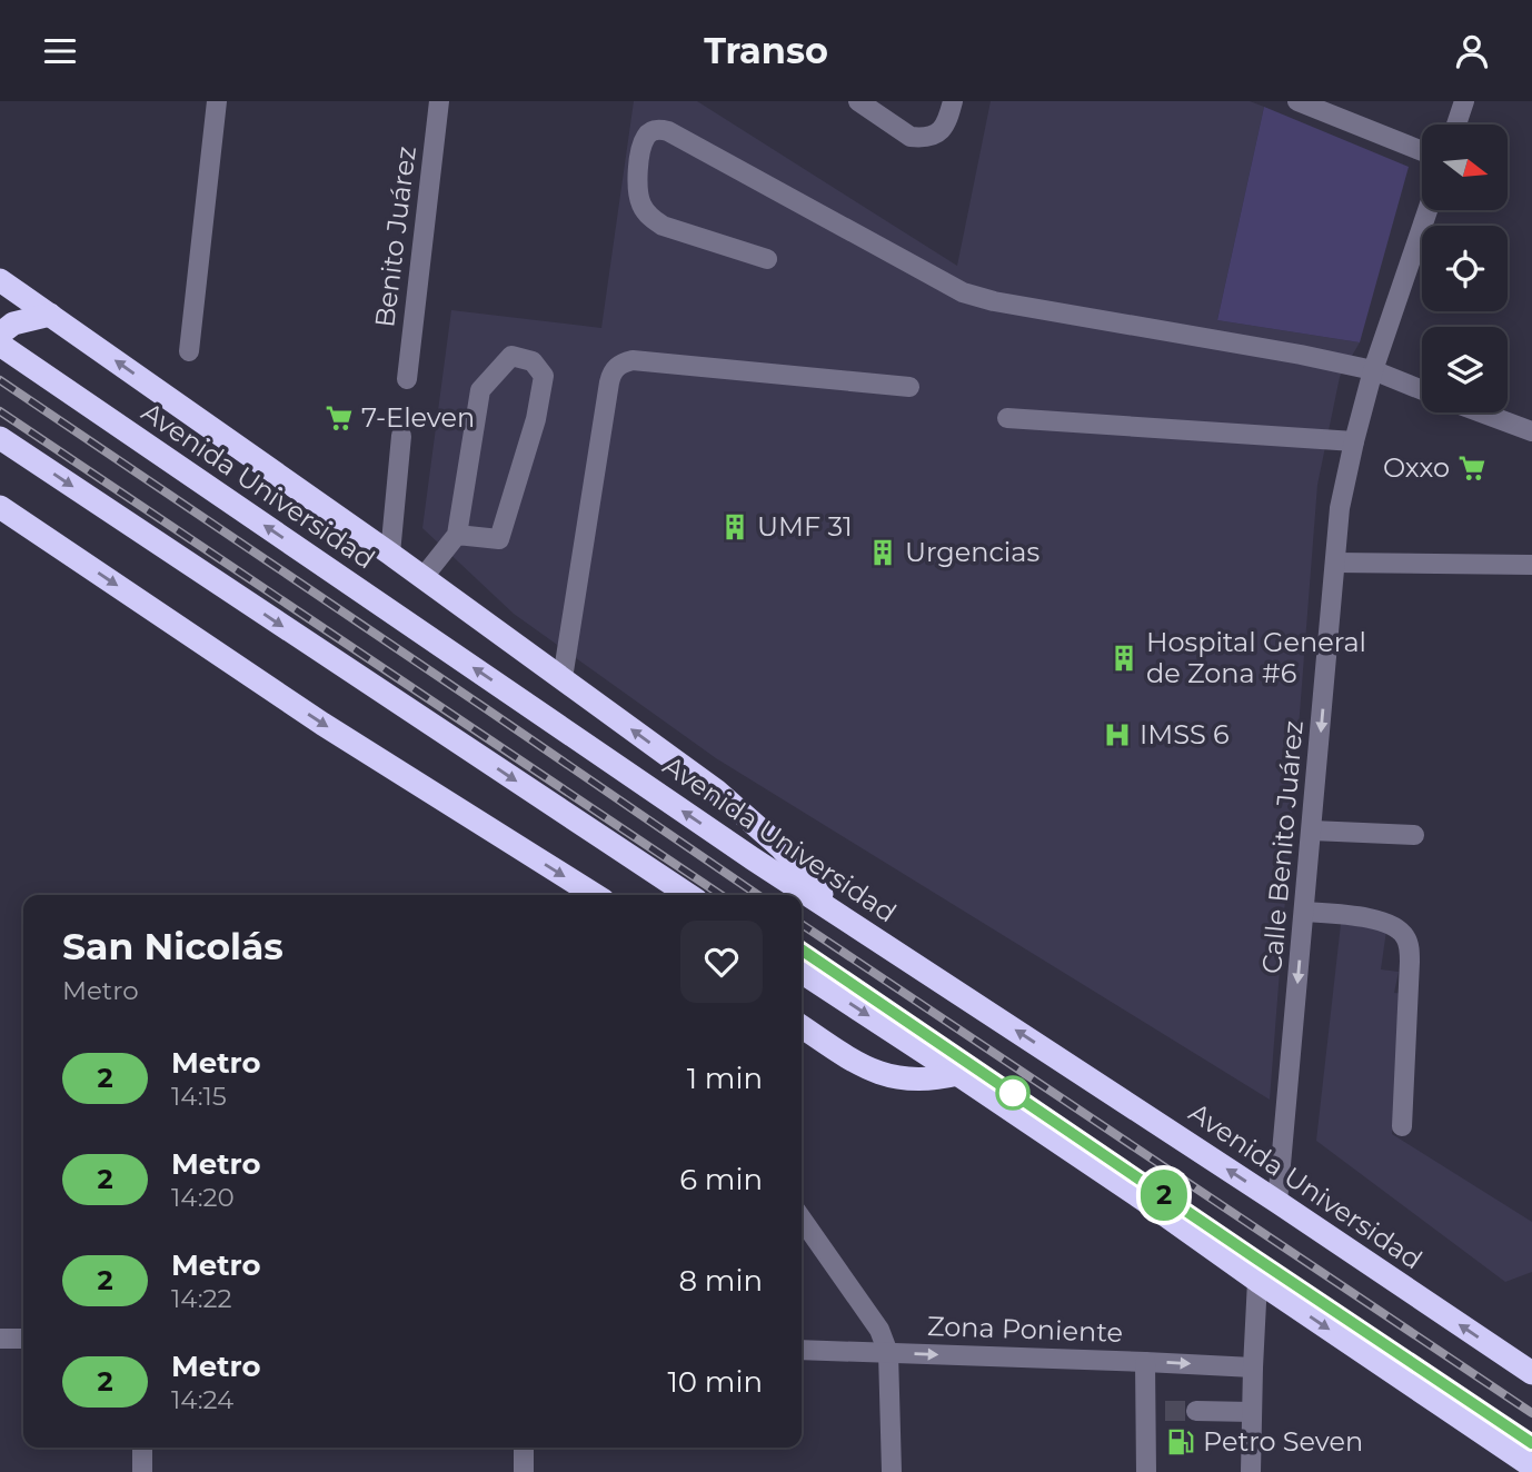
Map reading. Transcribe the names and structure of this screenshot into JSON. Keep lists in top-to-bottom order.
{
  "streets": {
    "highway": ["Avenida Universidad"],
    "street": ["Benito Juárez", "Calle Benito Juárez", "Zona Poniente"]
  },
  "crossings": [
    ["Avenida Universidad", "Calle Benito Juárez"]
  ],
  "one_way": ["Calle Benito Juárez", "Zona Poniente"],
  "places": {
    "supermarket": ["7-Eleven", "Oxxo"],
    "building": ["UMF 31", "Urgencias", "Hospital General de Zona #6"],
    "hospital": ["IMSS 6"],
    "fuel station": ["Petro Seven"]
  },
  "lines": ["metro line 2"],
  "north": "right",
  "page": {
    "header": "Transo",
    "on_map": "2",
    "heading": ["San Nicolás", "Metro"],
    "list": [
      {
        "mark": "2",
        "name": "Metro",
        "note": "14:15",
        "value": "1 min"
      },
      {
        "mark": "2",
        "name": "Metro",
        "note": "14:20",
        "value": "6 min"
      },
      {
        "mark": "2",
        "name": "Metro",
        "note": "14:22",
        "value": "8 min"
      },
      {
        "mark": "2",
        "name": "Metro",
        "note": "14:24",
        "value": "10 min"
      }
    ]
  }
}
